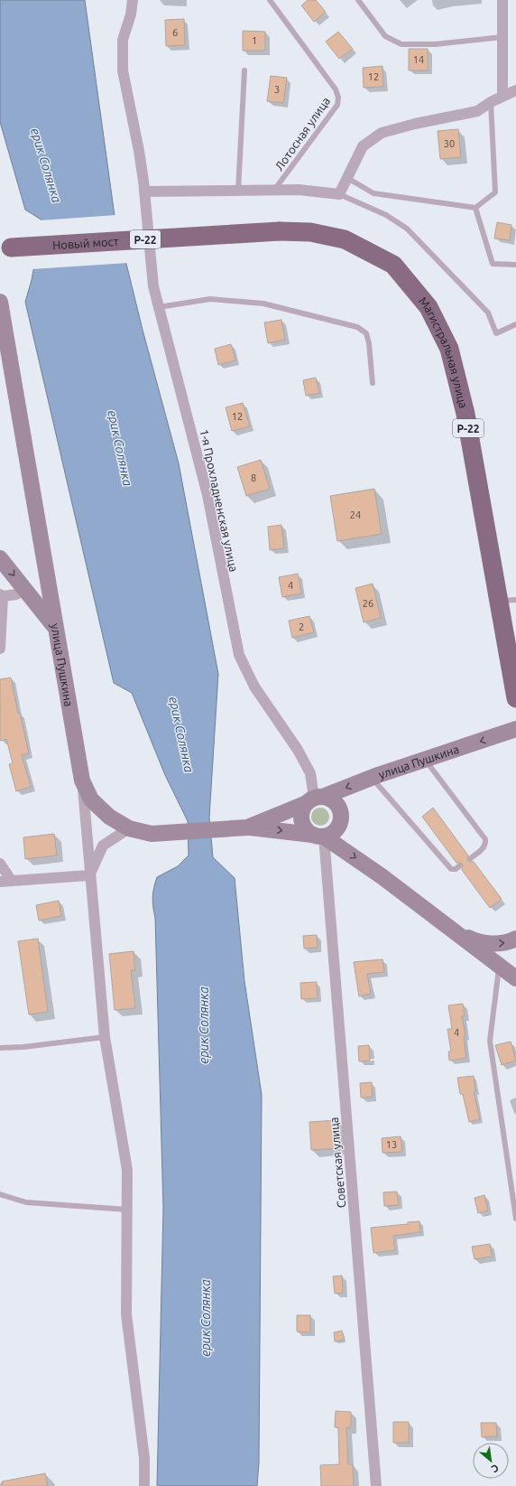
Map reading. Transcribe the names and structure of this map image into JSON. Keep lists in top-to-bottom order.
{
  "streets": {
    "highway": ["Р-22", "Новый мост", "Магистральная улица"],
    "main road": ["улица Пушкина"],
    "street": ["1-я Прохладненская улица", "Советская улица"],
    "lane": ["Лотосная улица"]
  },
  "crossings": [
    ["Новый мост", "Магистральная улица"],
    ["1-я Прохладненская улица", "улица Пушкина"],
    ["1-я Прохладненская улица", "Советская улица"],
    ["улица Пушкина", "Советская улица"]
  ],
  "water": ["ерик Солянка"],
  "house_numbers": [
    "6",
    "1",
    "14",
    "12",
    "3",
    "30",
    "12",
    "8",
    "24",
    "4",
    "26",
    "2",
    "4",
    "13"
  ],
  "north": "bottom right"
}
